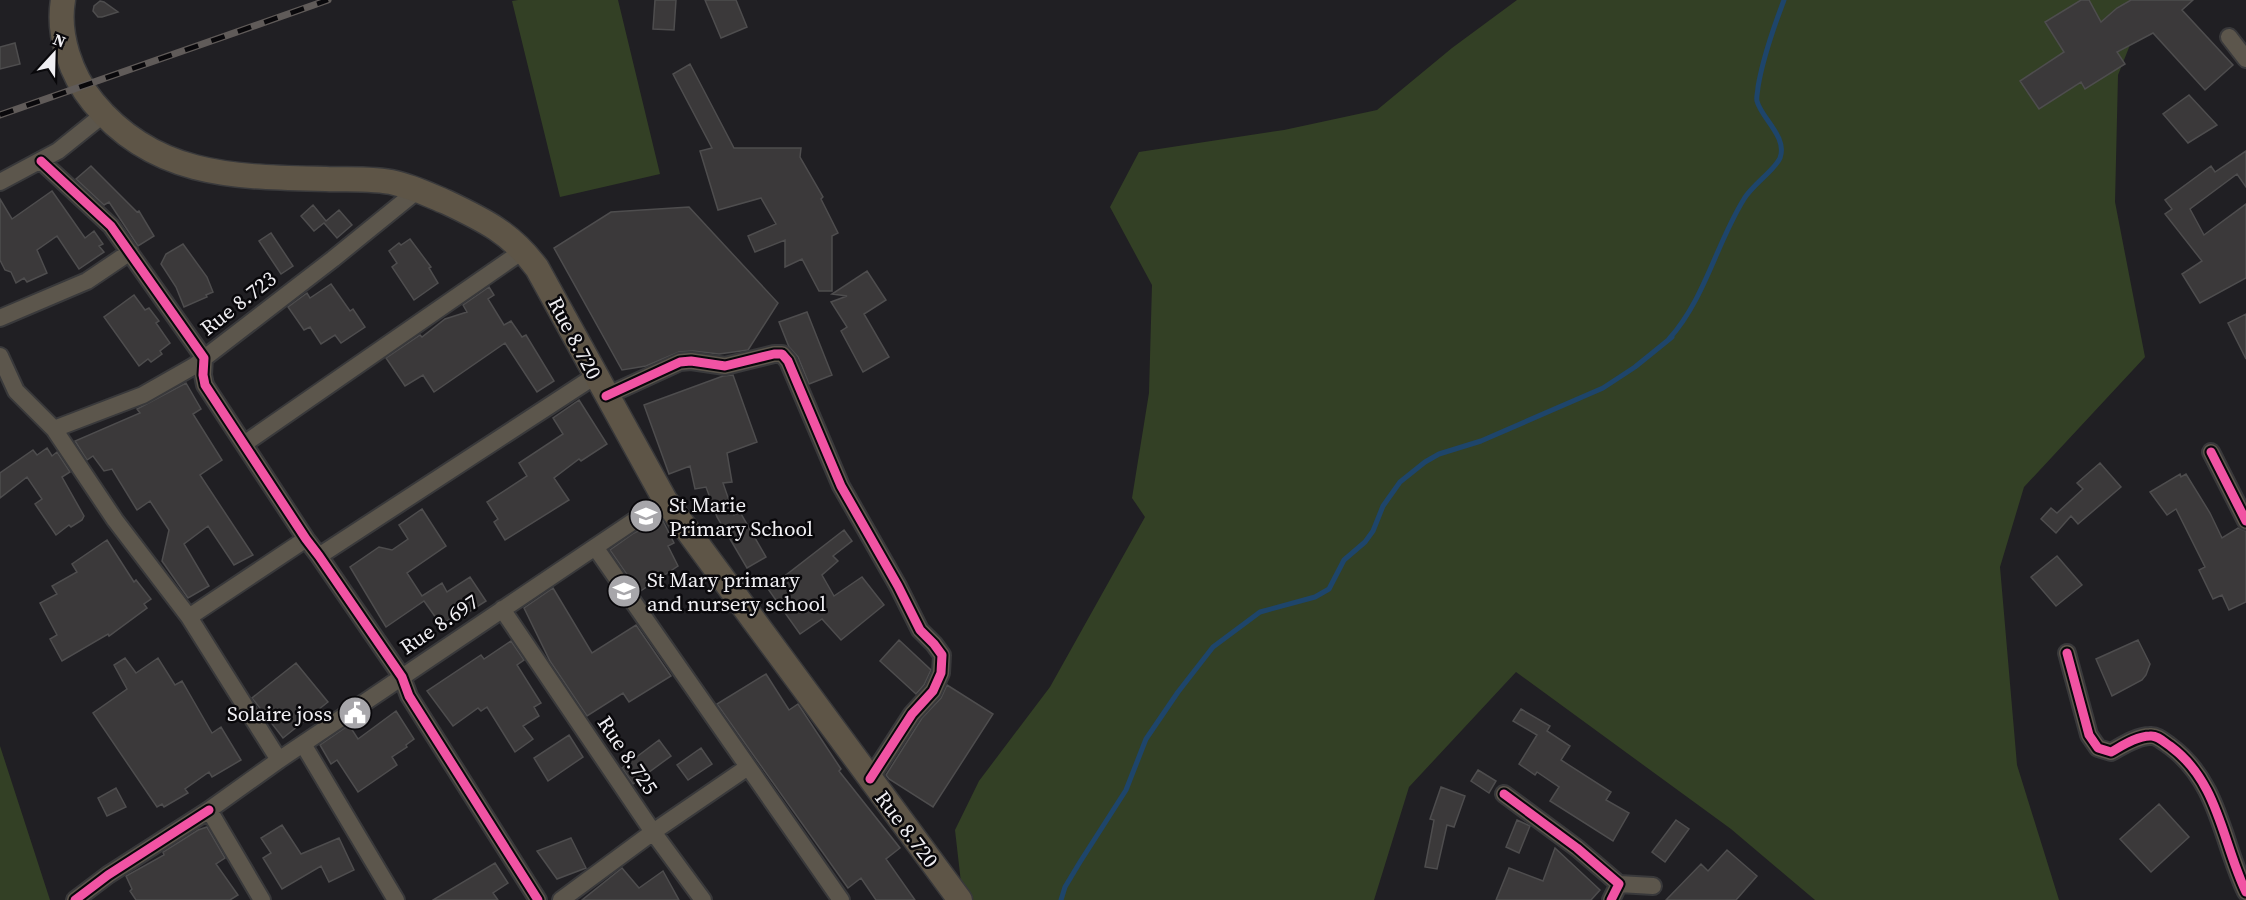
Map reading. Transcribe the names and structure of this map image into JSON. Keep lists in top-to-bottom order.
{
  "streets": {
    "main road": ["Rue 8.720"],
    "street": ["Rue 8.723", "Rue 8.697", "Rue 8.725"]
  },
  "crossings": [
    ["Rue 8.723", "Rue 8.720"],
    ["Rue 8.720", "Rue 8.697"],
    ["Rue 8.697", "Rue 8.725"]
  ],
  "places": {
    "school or university": ["St Marie Primary School", "St Mary primary and nursery school"],
    "public building": ["Solaire joss"]
  },
  "north": "top"
}
